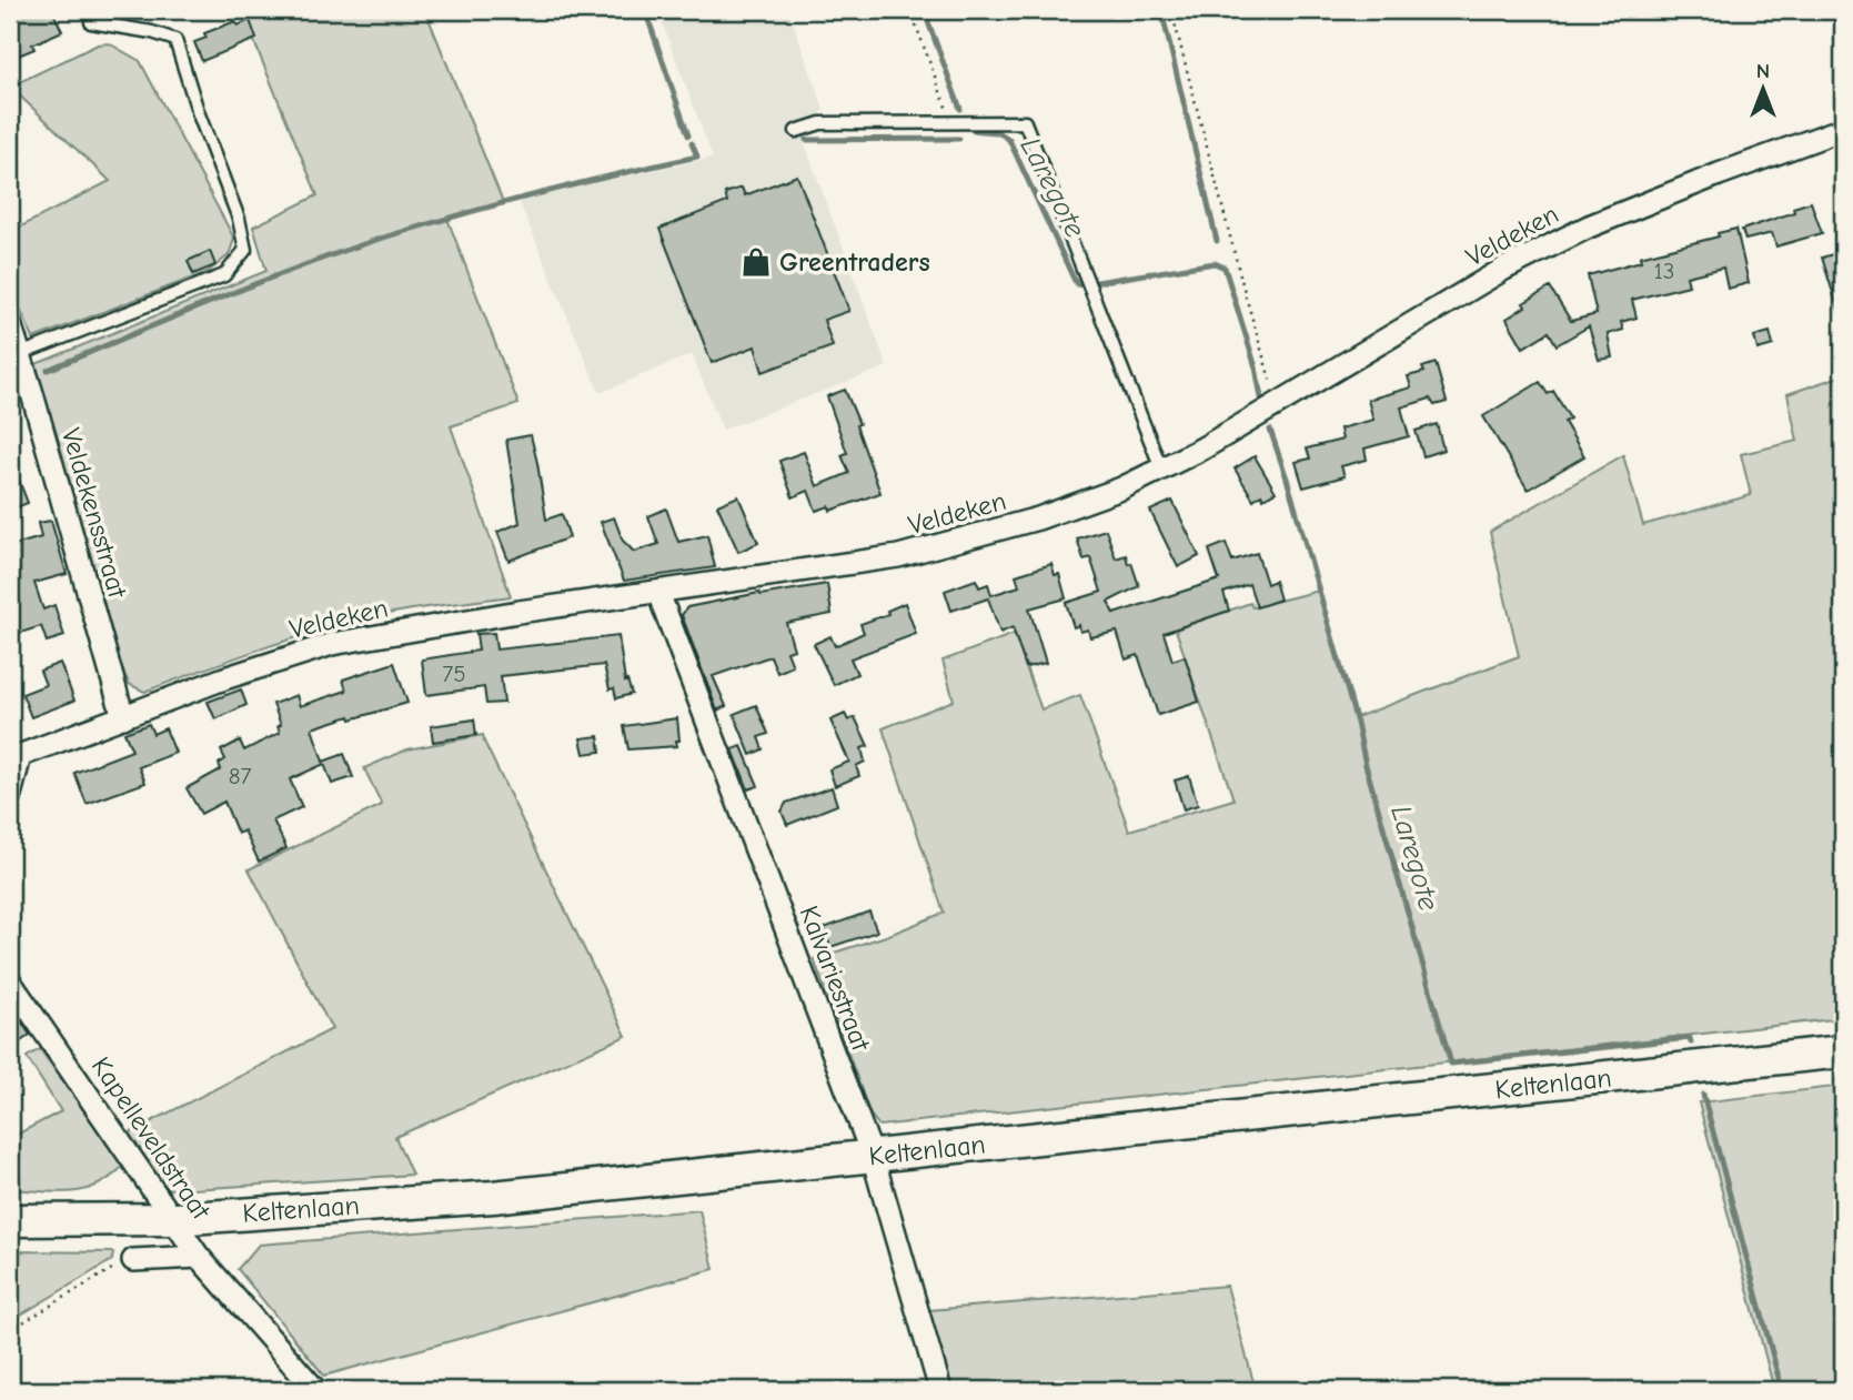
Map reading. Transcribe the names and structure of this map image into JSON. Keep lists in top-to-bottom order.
{
  "streets": {
    "main road": ["Keltenlaan"],
    "street": [
      "Veldeken",
      "Veldekensstraat",
      "Kalvariestraat",
      "Kapelleveldstraat"
    ]
  },
  "crossings": [
    ["Veldeken", "Veldekensstraat"],
    ["Veldeken", "Kalvariestraat"],
    ["Kalvariestraat", "Keltenlaan"],
    ["Keltenlaan", "Kapelleveldstraat"]
  ],
  "water": ["Laregote"],
  "places": {
    "shop": ["Greentraders"]
  },
  "house_numbers": ["13", "75", "87"],
  "north": "top"
}
